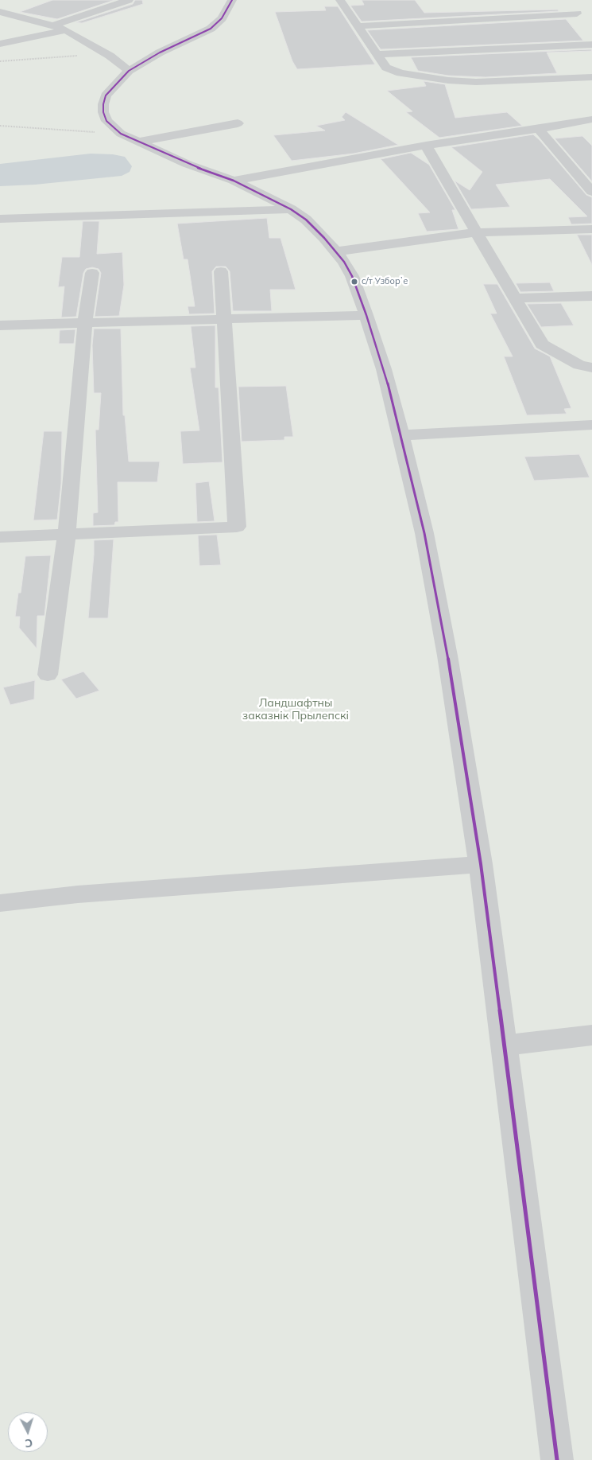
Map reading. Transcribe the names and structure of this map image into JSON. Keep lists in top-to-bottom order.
{
  "parks": ["Ландшафтны заказнік Прылепскі"],
  "places": ["с/т Узборʼе"],
  "north": "bottom"
}
